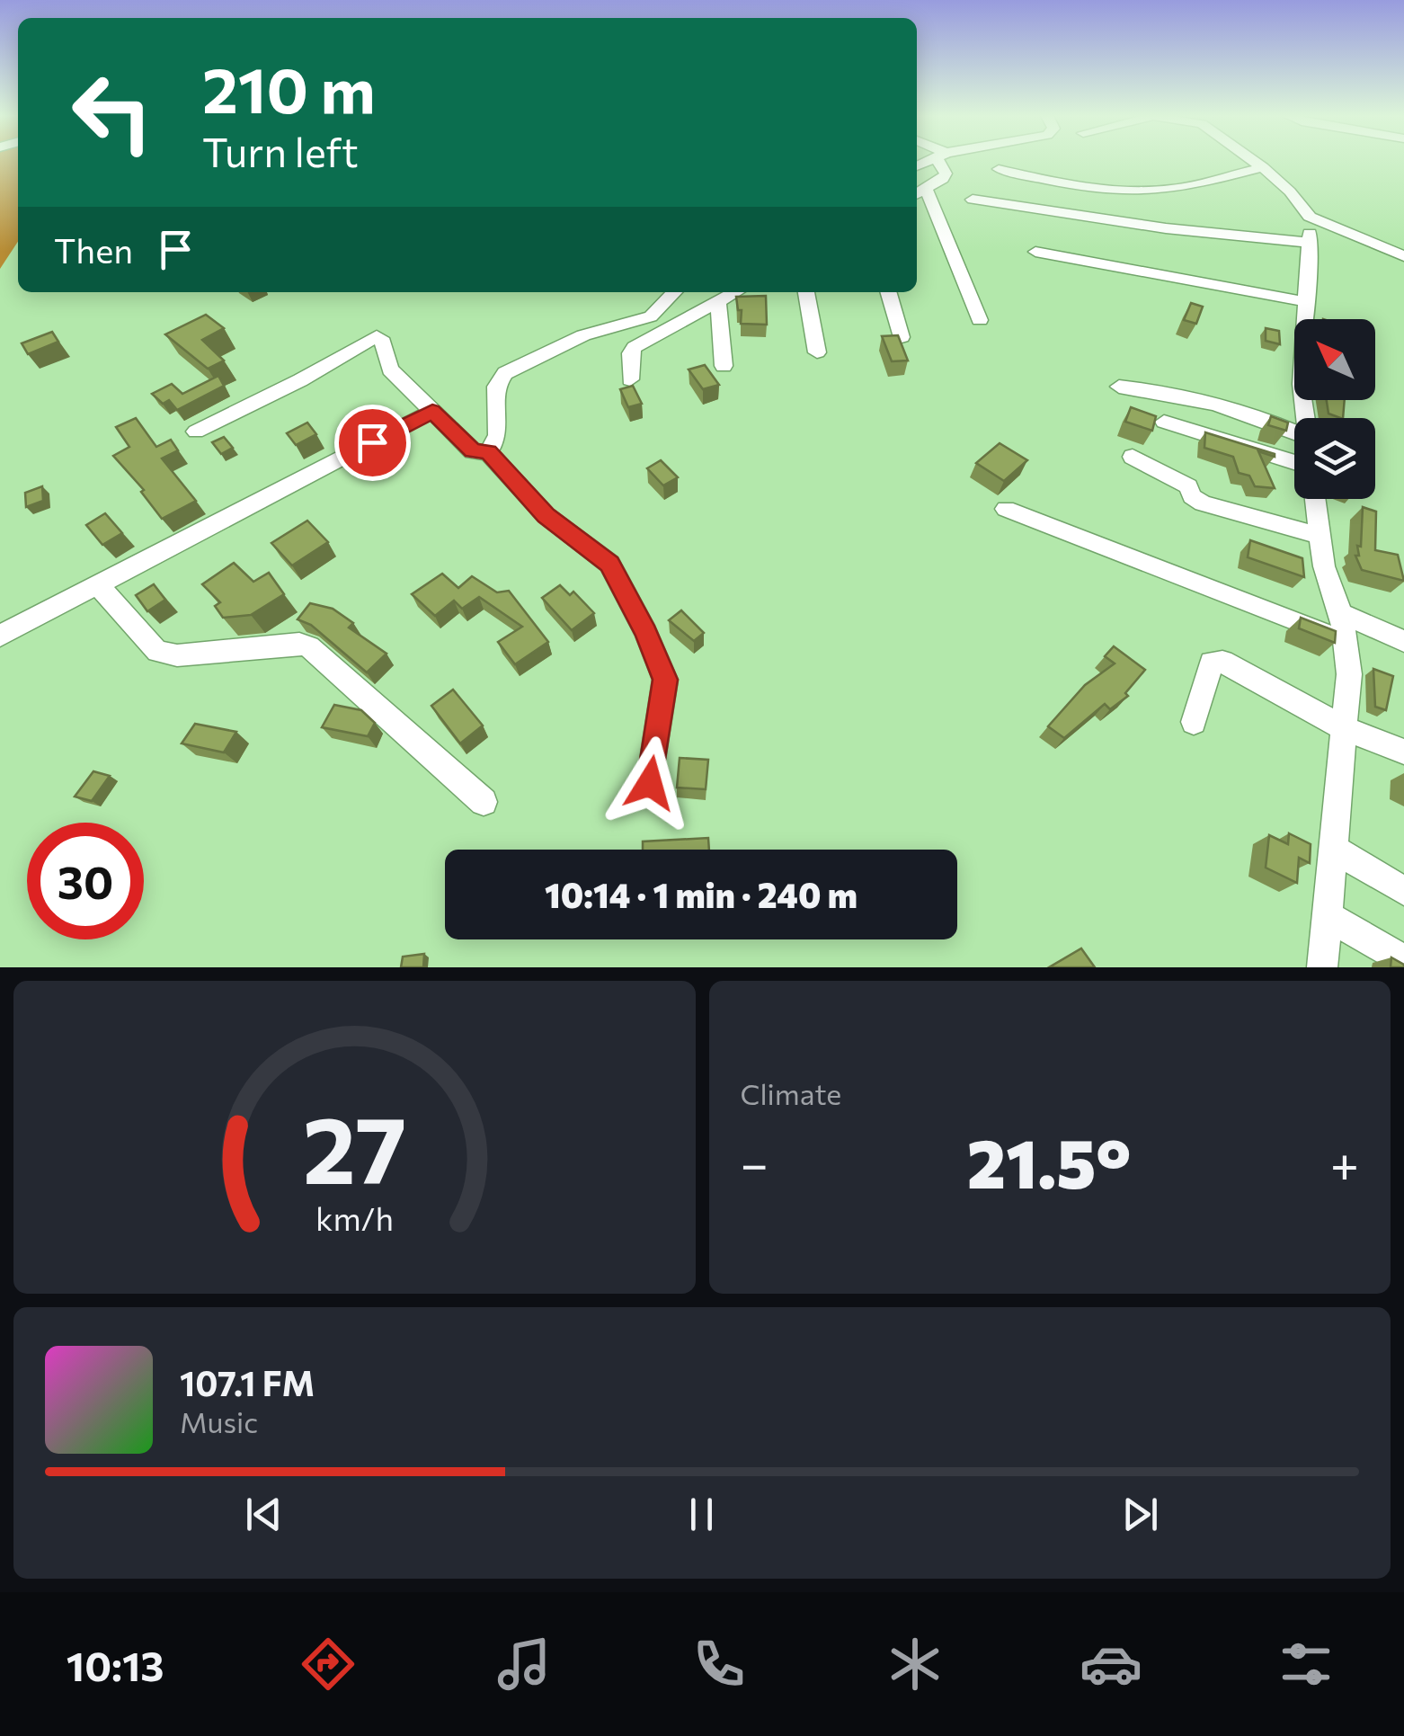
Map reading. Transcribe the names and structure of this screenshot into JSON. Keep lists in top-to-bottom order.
{
  "north": "top left",
  "page": {
    "turn": ["210 m", "Turn left"],
    "then": "Then",
    "limit": "30",
    "trip": "10:14 · 1 min · 240 m",
    "tile": "Climate",
    "heat": ["−", "21.5°", "+"],
    "song": ["107.1 FM", "Music"],
    "tabs": "10:13",
    "gauge": ["27", "km/h"]
  }
}
